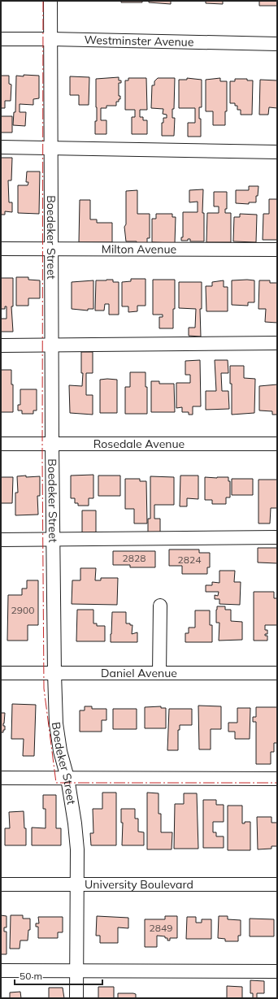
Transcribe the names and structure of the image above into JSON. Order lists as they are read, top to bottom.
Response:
{
  "streets": {
    "street": [
      "Westminster Avenue",
      "Boedeker Street",
      "Milton Avenue",
      "Rosedale Avenue",
      "Daniel Avenue",
      "University Boulevard"
    ]
  },
  "crossings": [
    ["Westminster Avenue", "Boedeker Street"],
    ["Boedeker Street", "Milton Avenue"],
    ["Boedeker Street", "Rosedale Avenue"],
    ["Boedeker Street", "Daniel Avenue"],
    ["Boedeker Street", "University Boulevard"]
  ],
  "house_numbers": [
    "2828",
    "2824",
    "2900",
    "2849"
  ],
  "scale_bar": "50 m"
}
